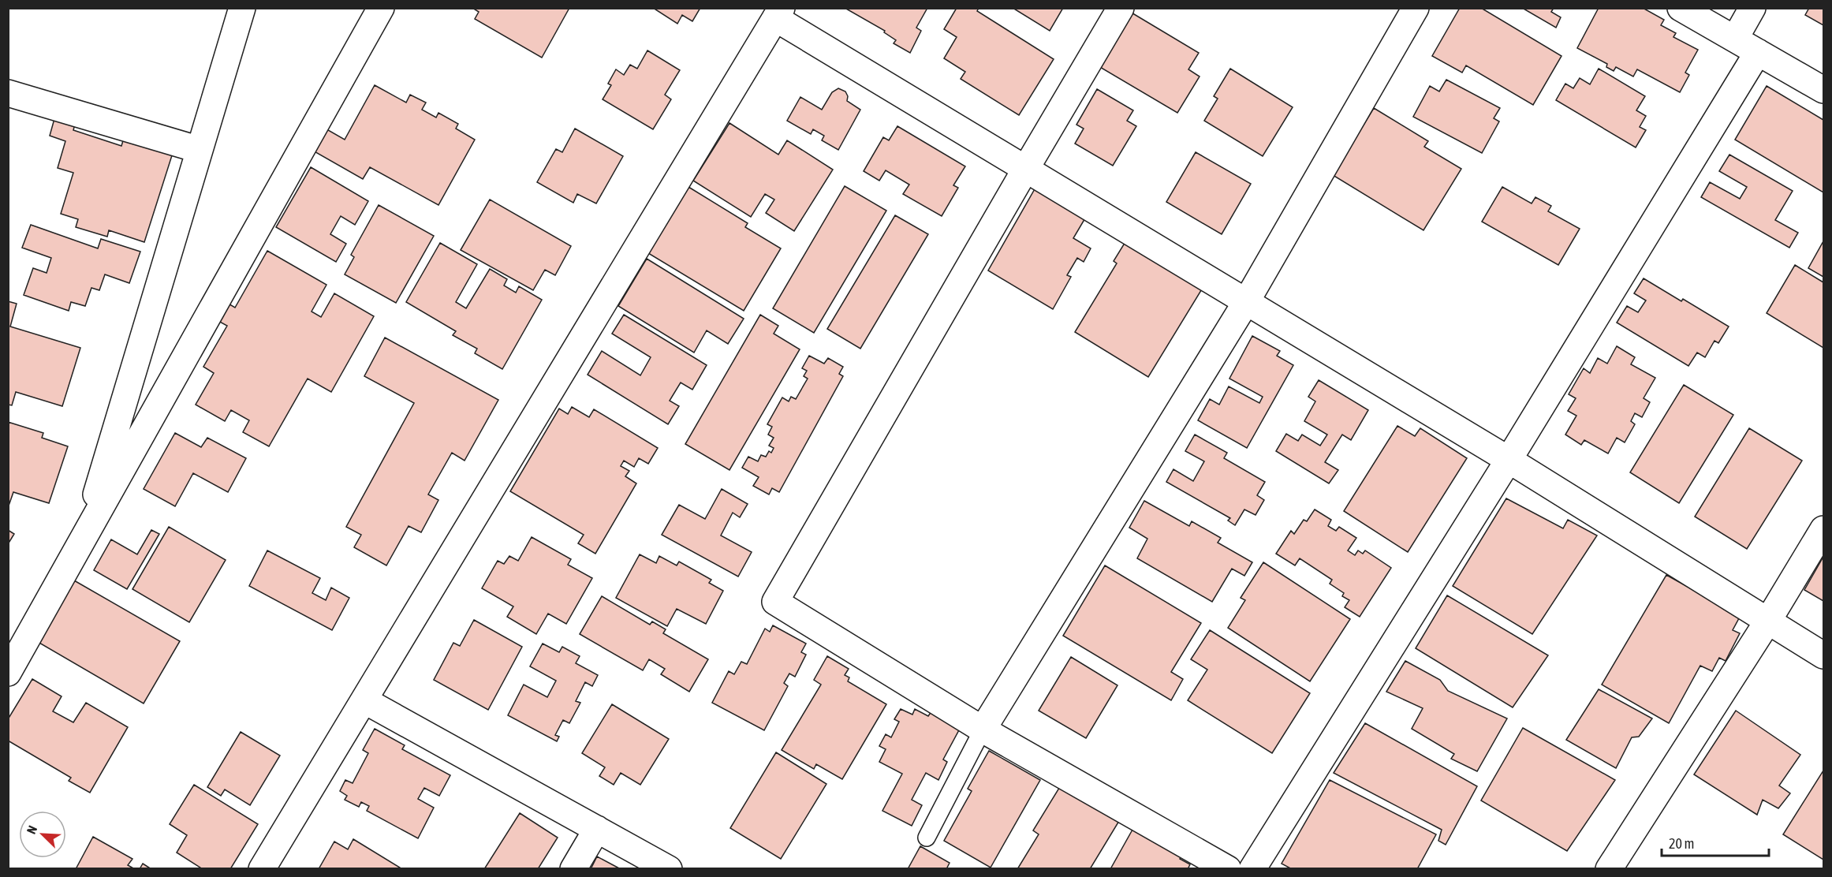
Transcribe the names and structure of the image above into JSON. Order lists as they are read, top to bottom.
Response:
{
  "scale_bar": "20 m",
  "north": "top left"
}
